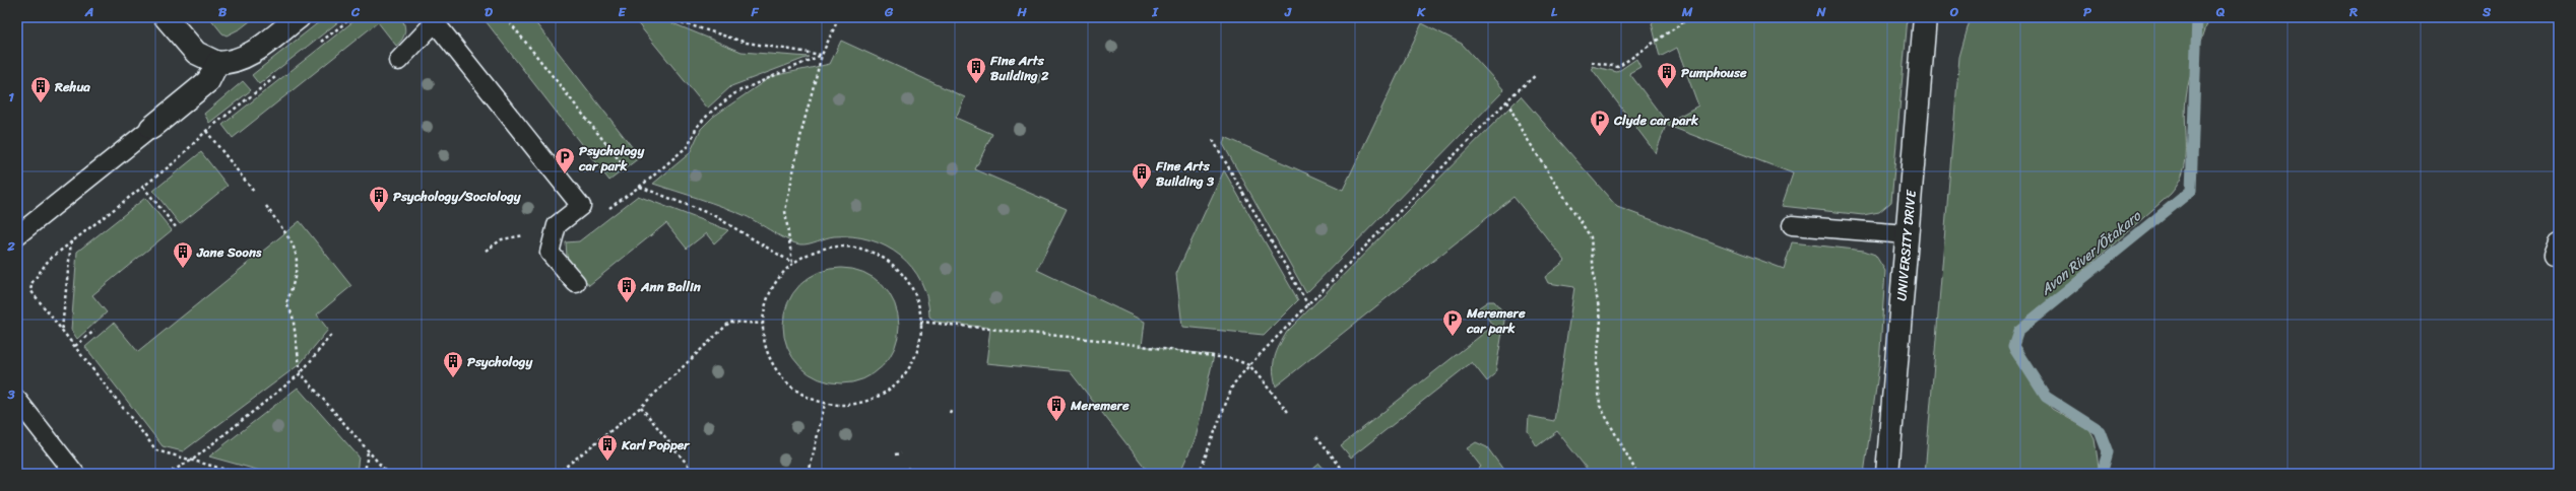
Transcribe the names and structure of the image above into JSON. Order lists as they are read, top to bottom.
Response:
{
  "streets": {
    "street": ["UNIVERSITY DRIVE"]
  },
  "water": ["Avon River/Ōtakaro"],
  "places": {
    "building": [
      "Fine Arts Building 2",
      "Pumphouse",
      "Rehua",
      "Fine Arts Building 3",
      "Psychology/Sociology",
      "Jane Soons",
      "Ann Ballin",
      "Psychology",
      "Meremere",
      "Karl Popper"
    ],
    "parking": ["Clyde car park", "Psychology car park", "Meremere car park"]
  },
  "grid": {
    "columns": [
      "A",
      "B",
      "C",
      "D",
      "E",
      "F",
      "G",
      "H",
      "I",
      "J",
      "K",
      "L",
      "M",
      "N",
      "O",
      "P",
      "Q",
      "R",
      "S"
    ],
    "rows": ["1", "2", "3"]
  }
}
